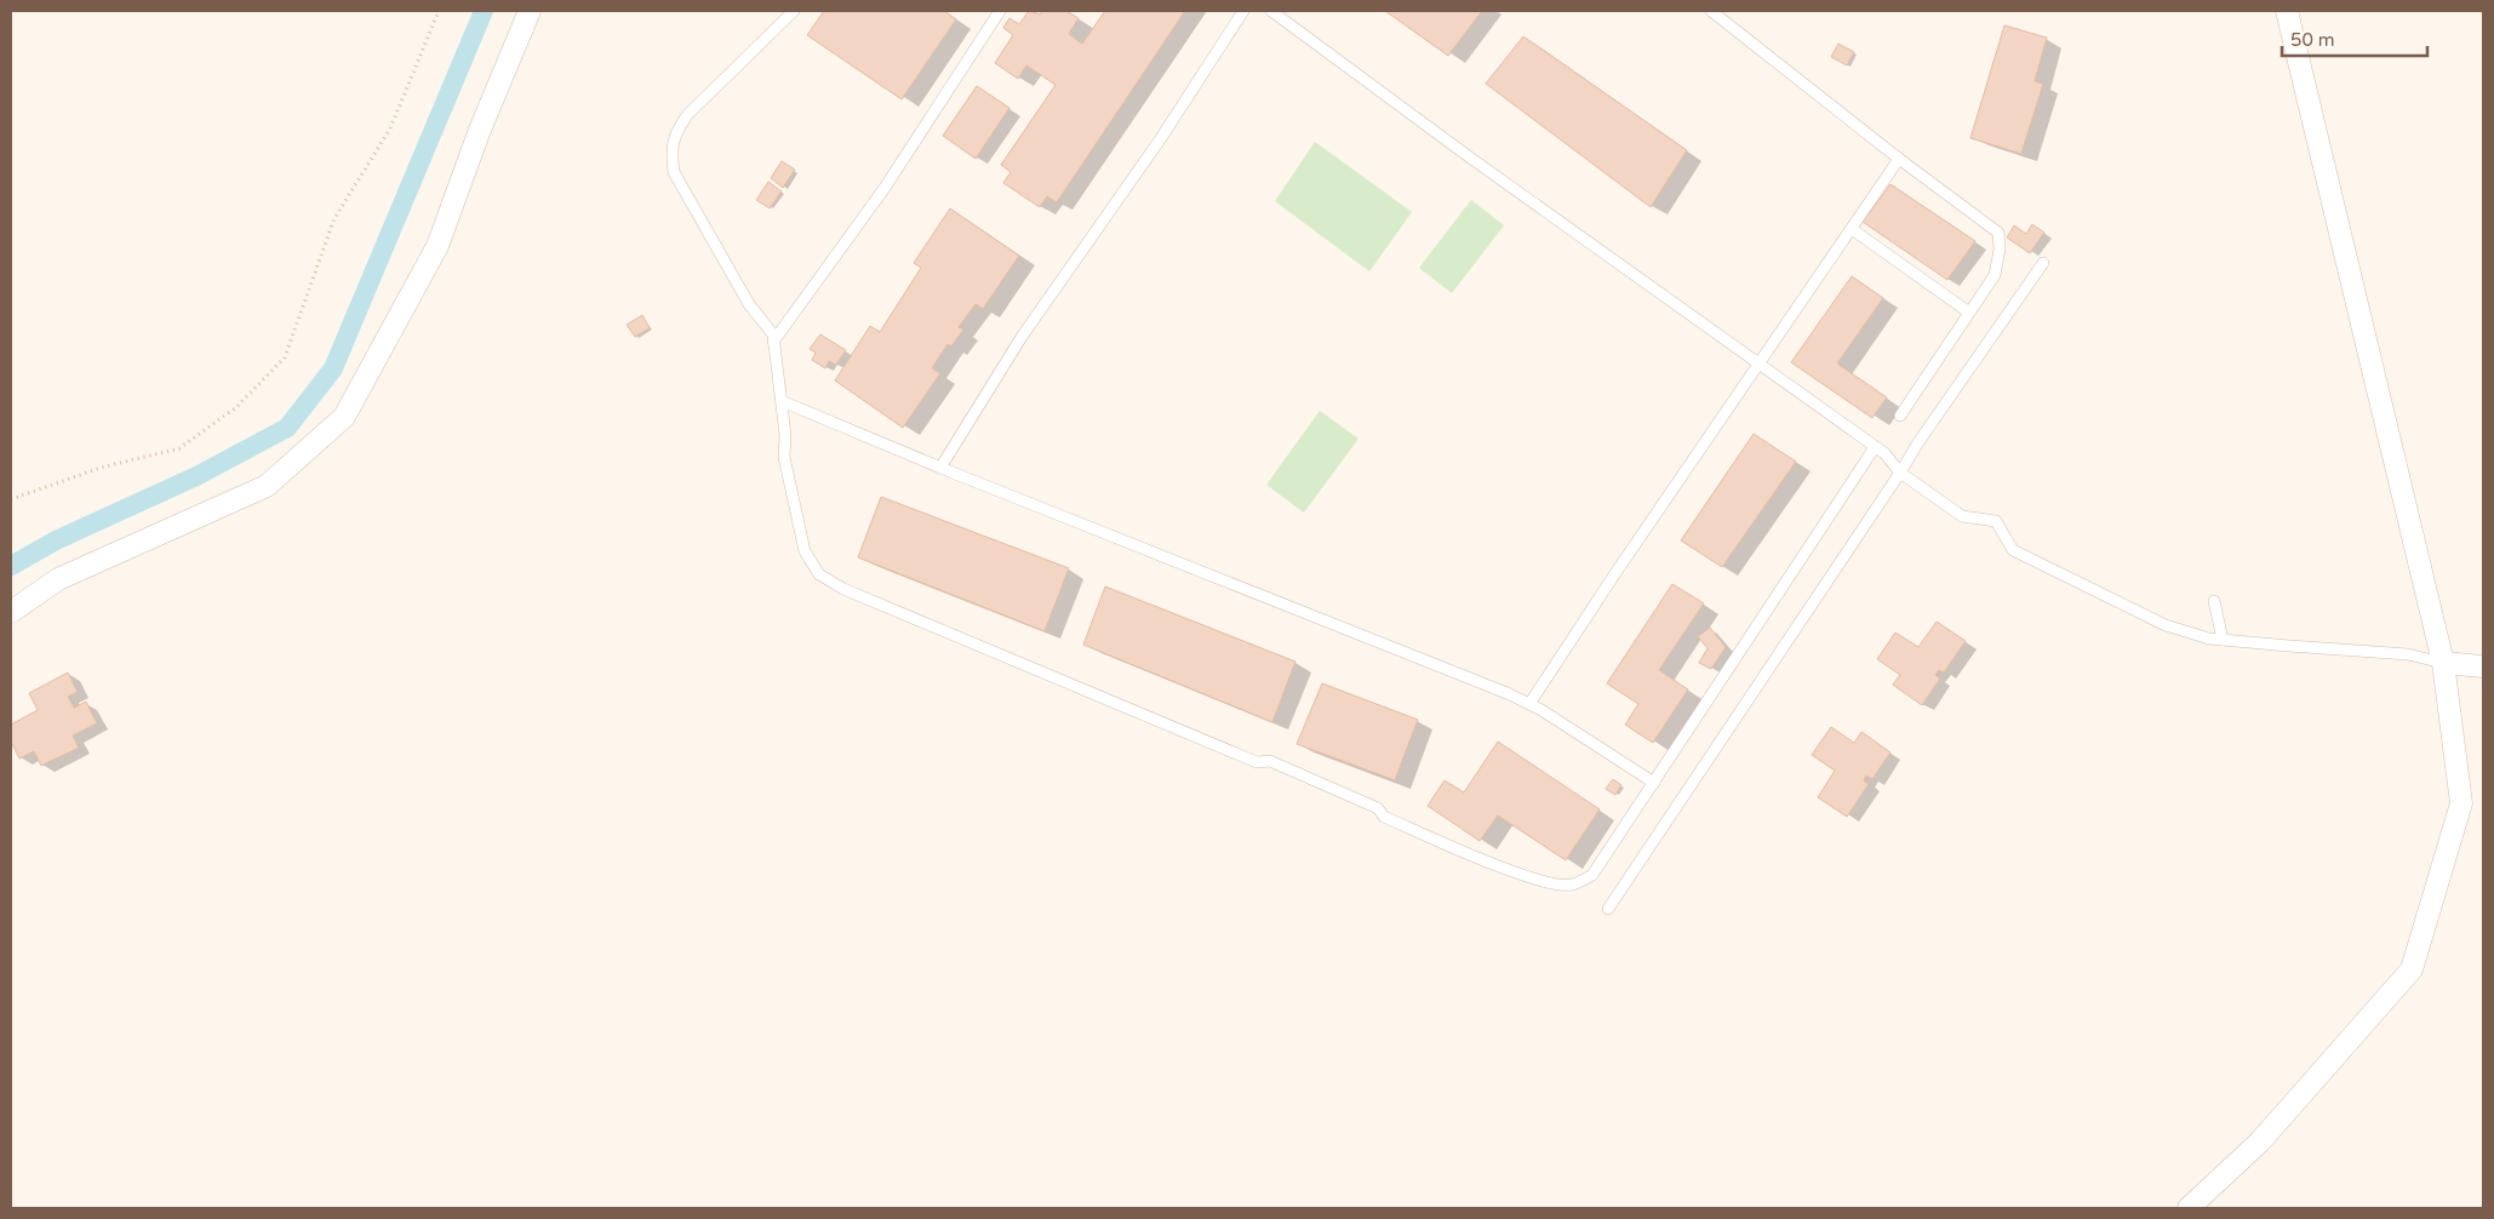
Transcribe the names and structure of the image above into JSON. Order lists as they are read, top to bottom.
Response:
{
  "scale_bar": "50 m"
}
